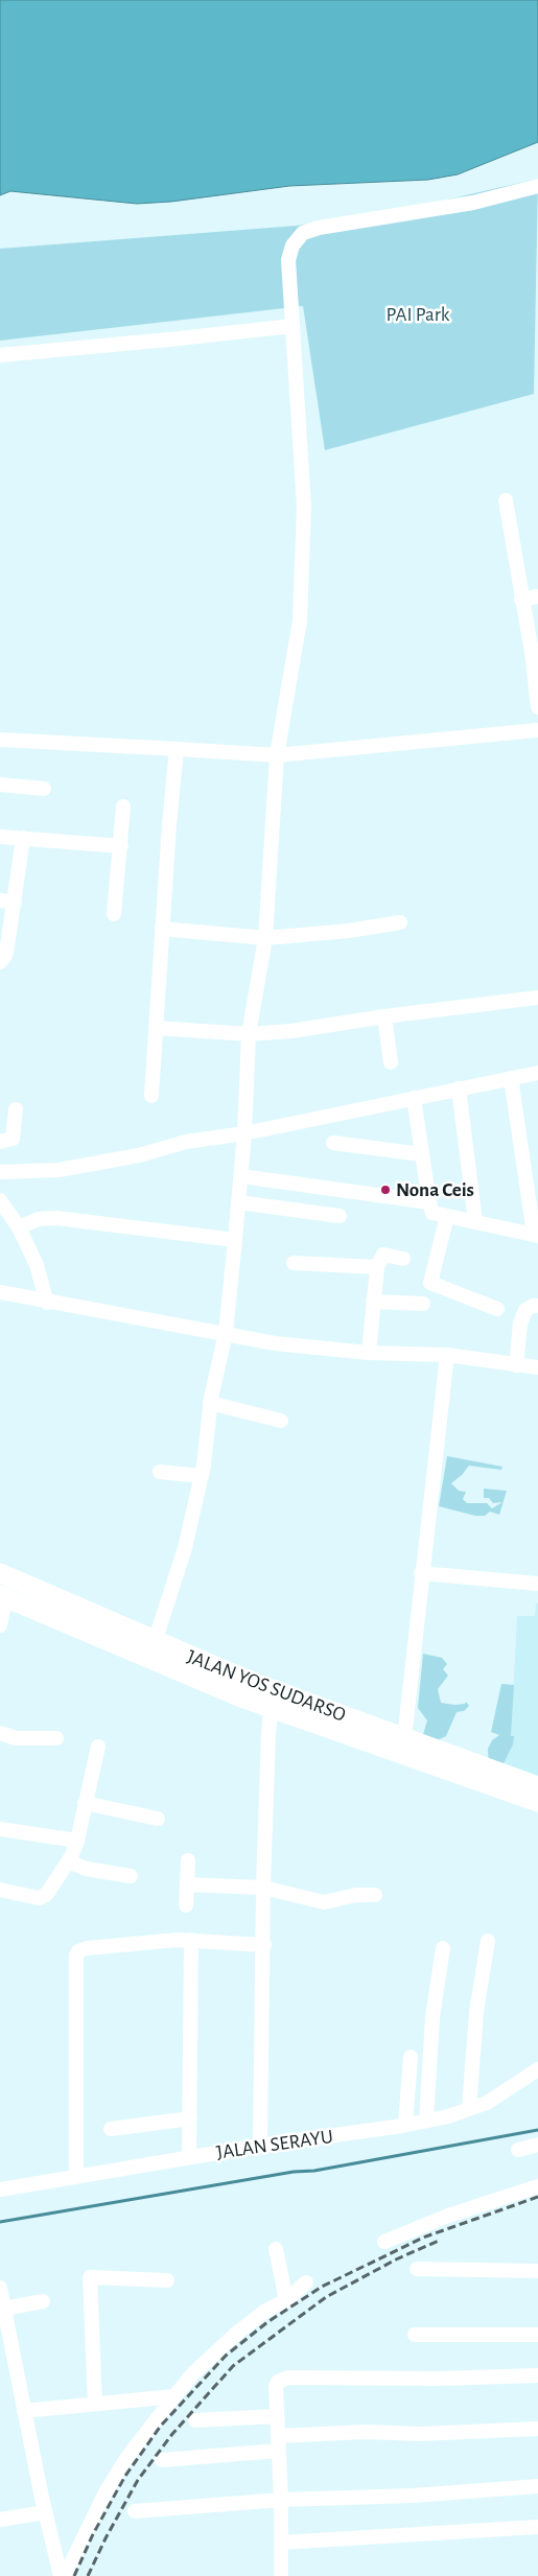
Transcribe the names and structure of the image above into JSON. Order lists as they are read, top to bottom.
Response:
{
  "streets": {
    "highway": ["JALAN YOS SUDARSO"],
    "street": ["JALAN SERAYU"]
  },
  "parks": ["PAI Park"],
  "places": ["Nona Ceis"]
}
